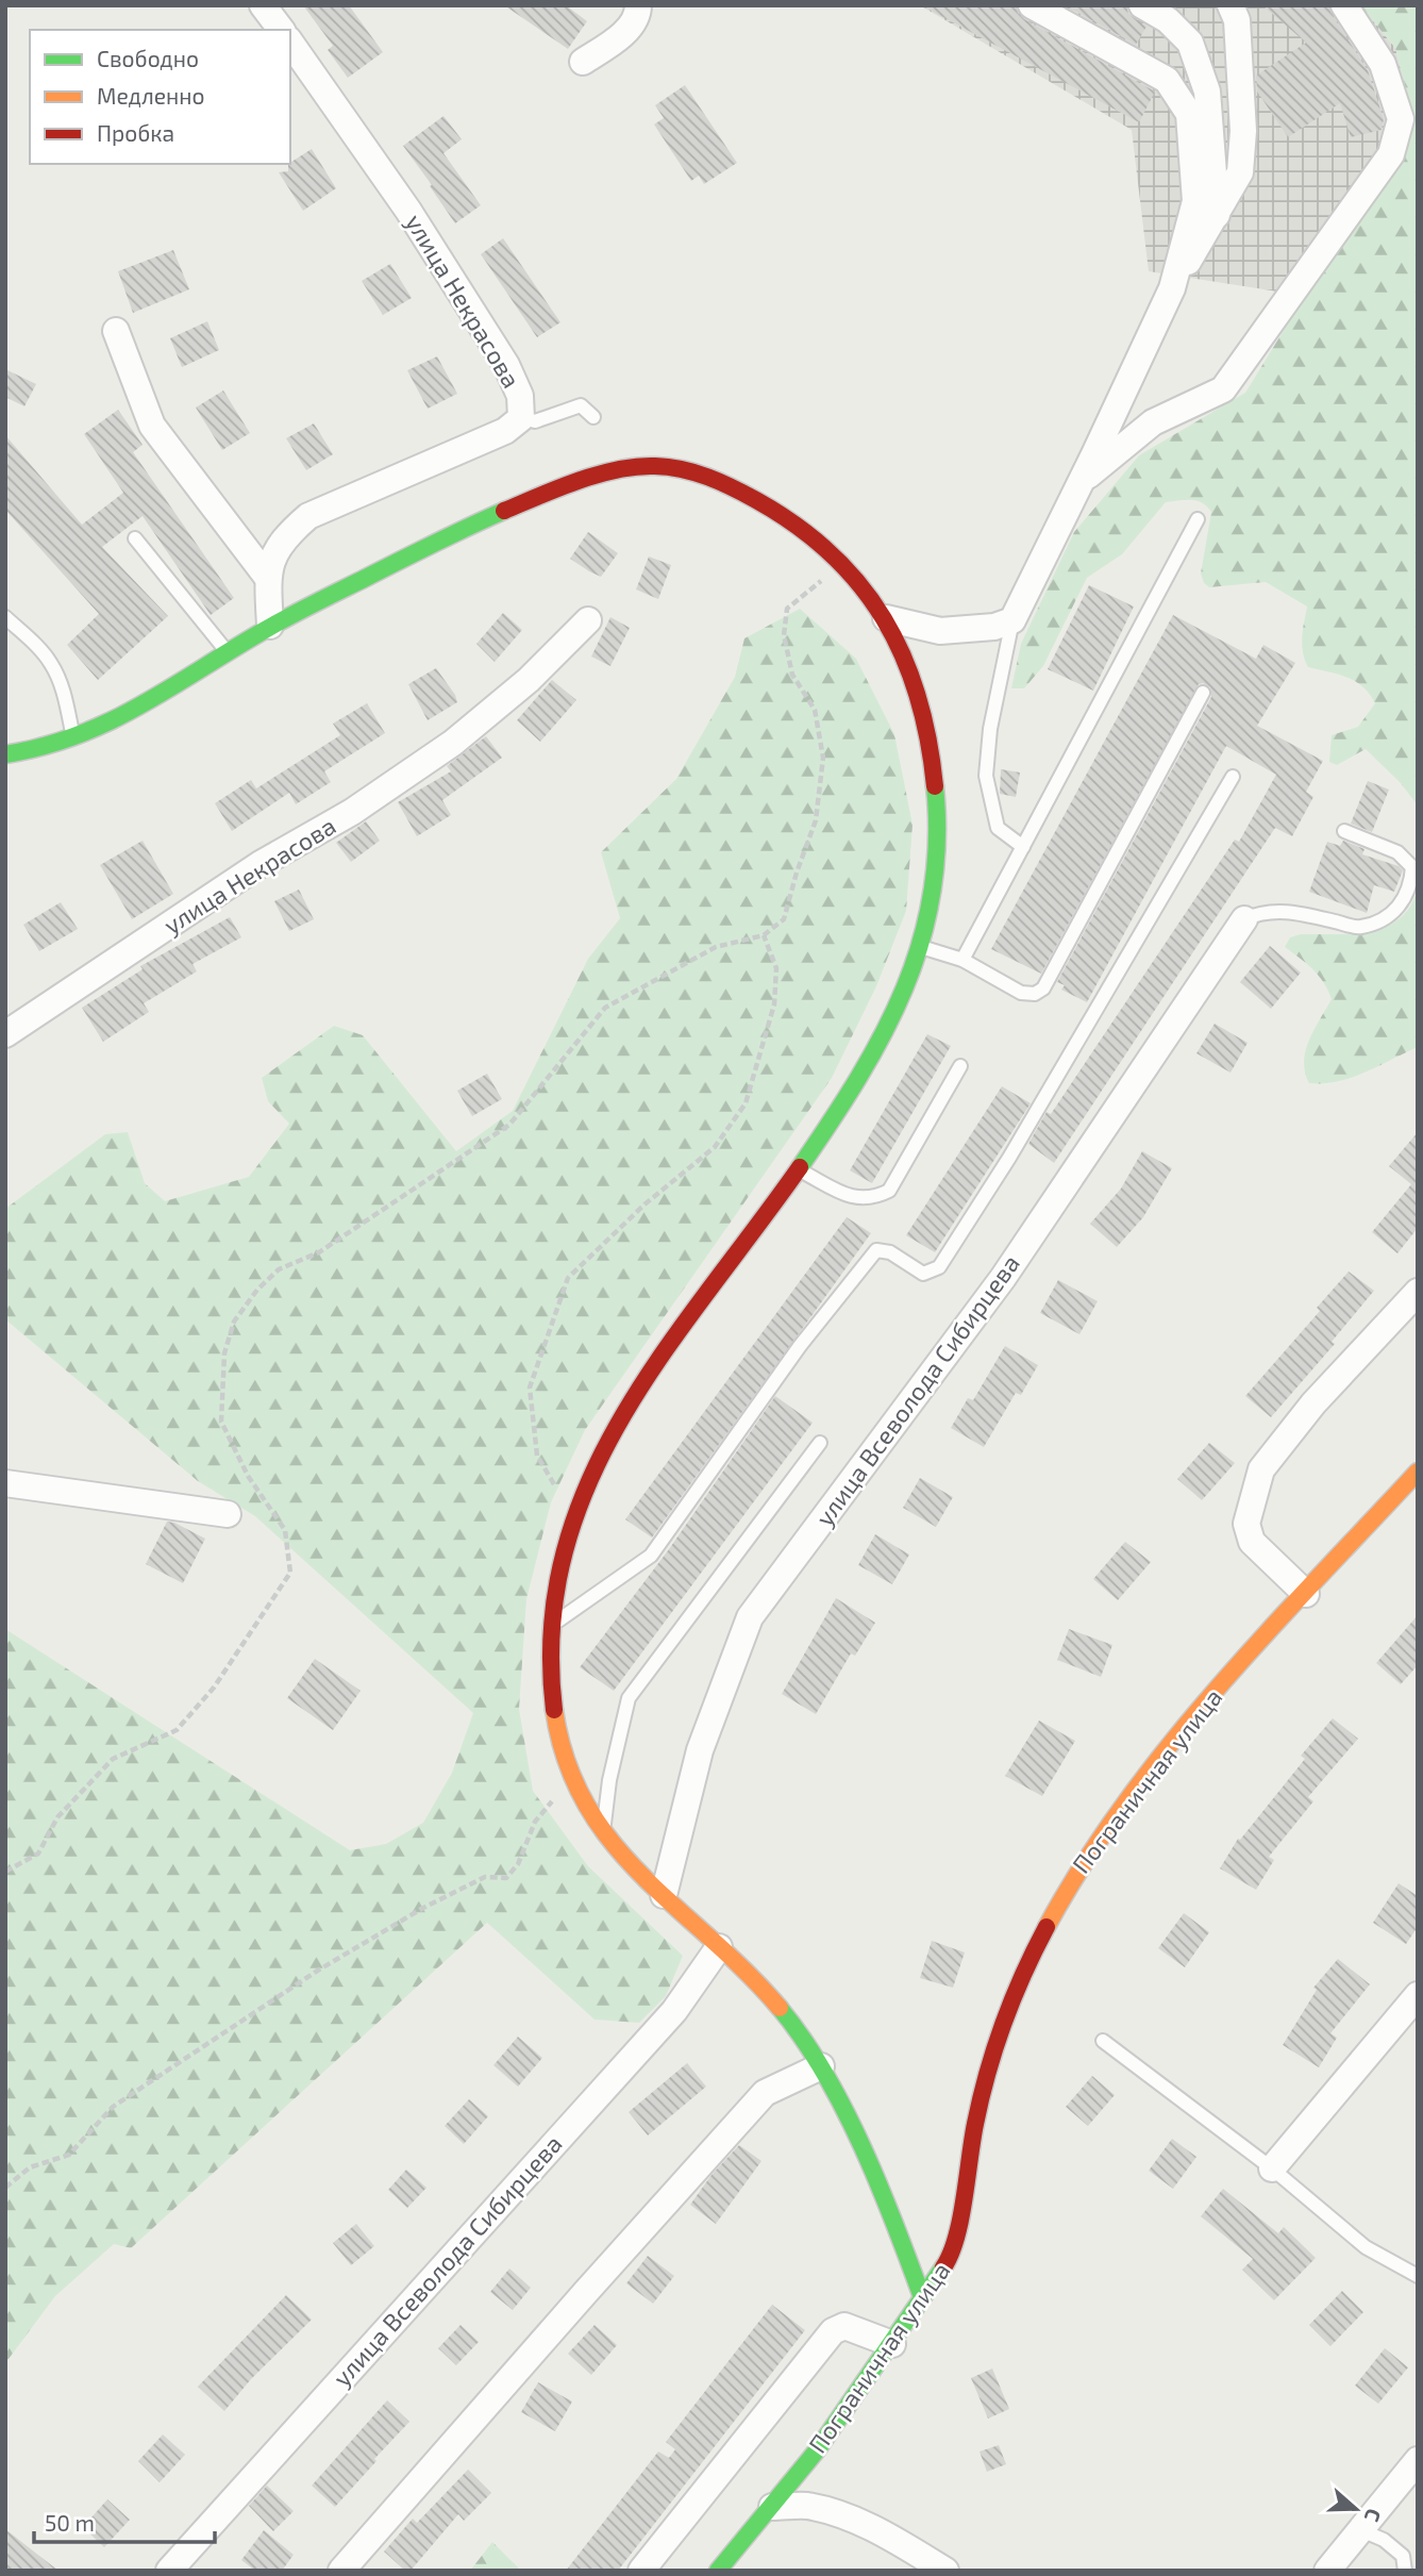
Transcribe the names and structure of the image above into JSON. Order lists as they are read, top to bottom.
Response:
{
  "streets": {
    "main road": ["Пограничная улица"],
    "street": ["улица Некрасова", "улица Всеволода Сибирцева"]
  },
  "legend": ["Свободно", "Медленно", "Пробка"],
  "scale_bar": "50 m",
  "north": "right"
}
